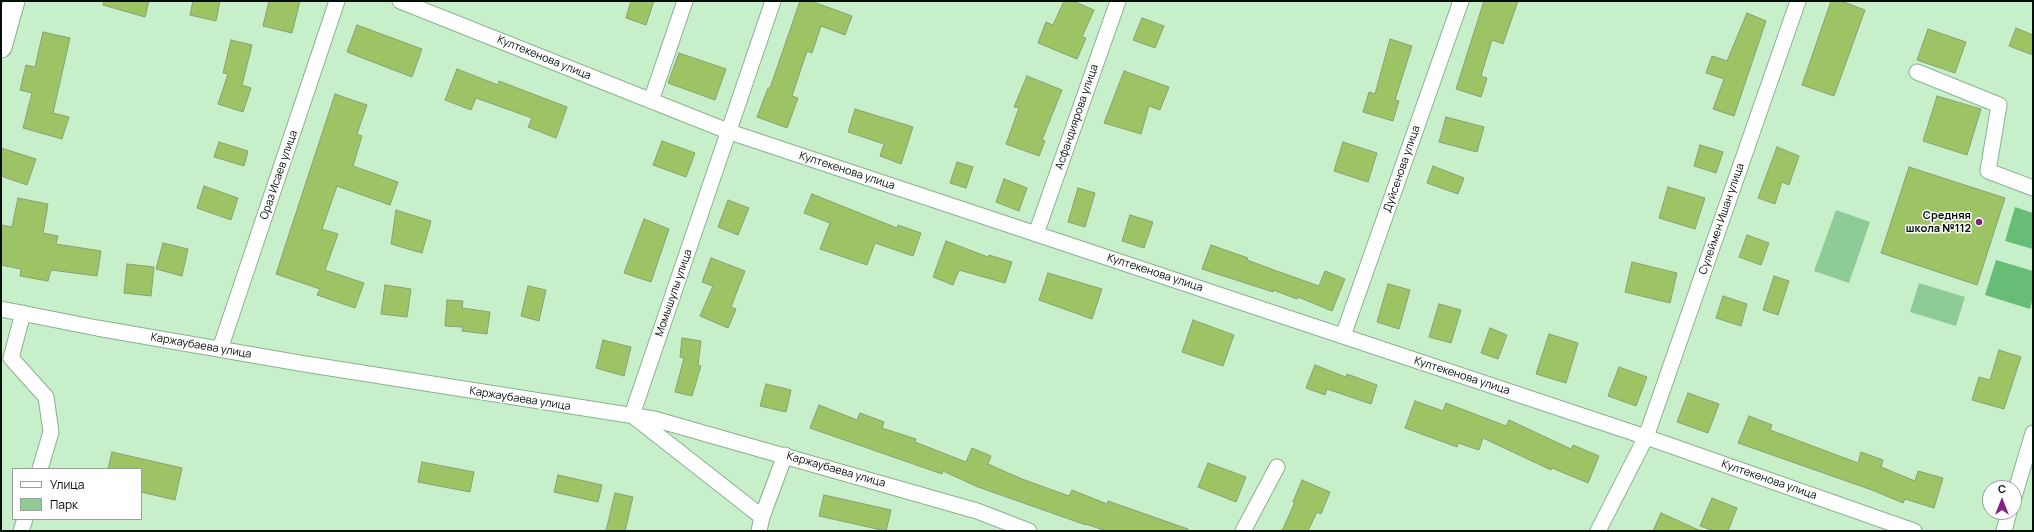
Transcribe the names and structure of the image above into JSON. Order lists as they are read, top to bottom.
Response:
{
  "streets": {
    "street": [
      "Култекенова улица",
      "Асфандиярова улица",
      "Дуйсенова улица",
      "Ораз Исаев улица",
      "Сулеймен Ишан улица",
      "Момышулы улица",
      "Каржаубаева улица"
    ]
  },
  "crossings": [
    ["Култекенова улица", "Асфандиярова улица"],
    ["Култекенова улица", "Дуйсенова улица"],
    ["Култекенова улица", "Сулеймен Ишан улица"],
    ["Култекенова улица", "Момышулы улица"],
    ["Ораз Исаев улица", "Каржаубаева улица"],
    ["Момышулы улица", "Каржаубаева улица"]
  ],
  "places": ["Средняя школа №112"],
  "legend": ["Улица", "Парк"],
  "north": "top"
}
